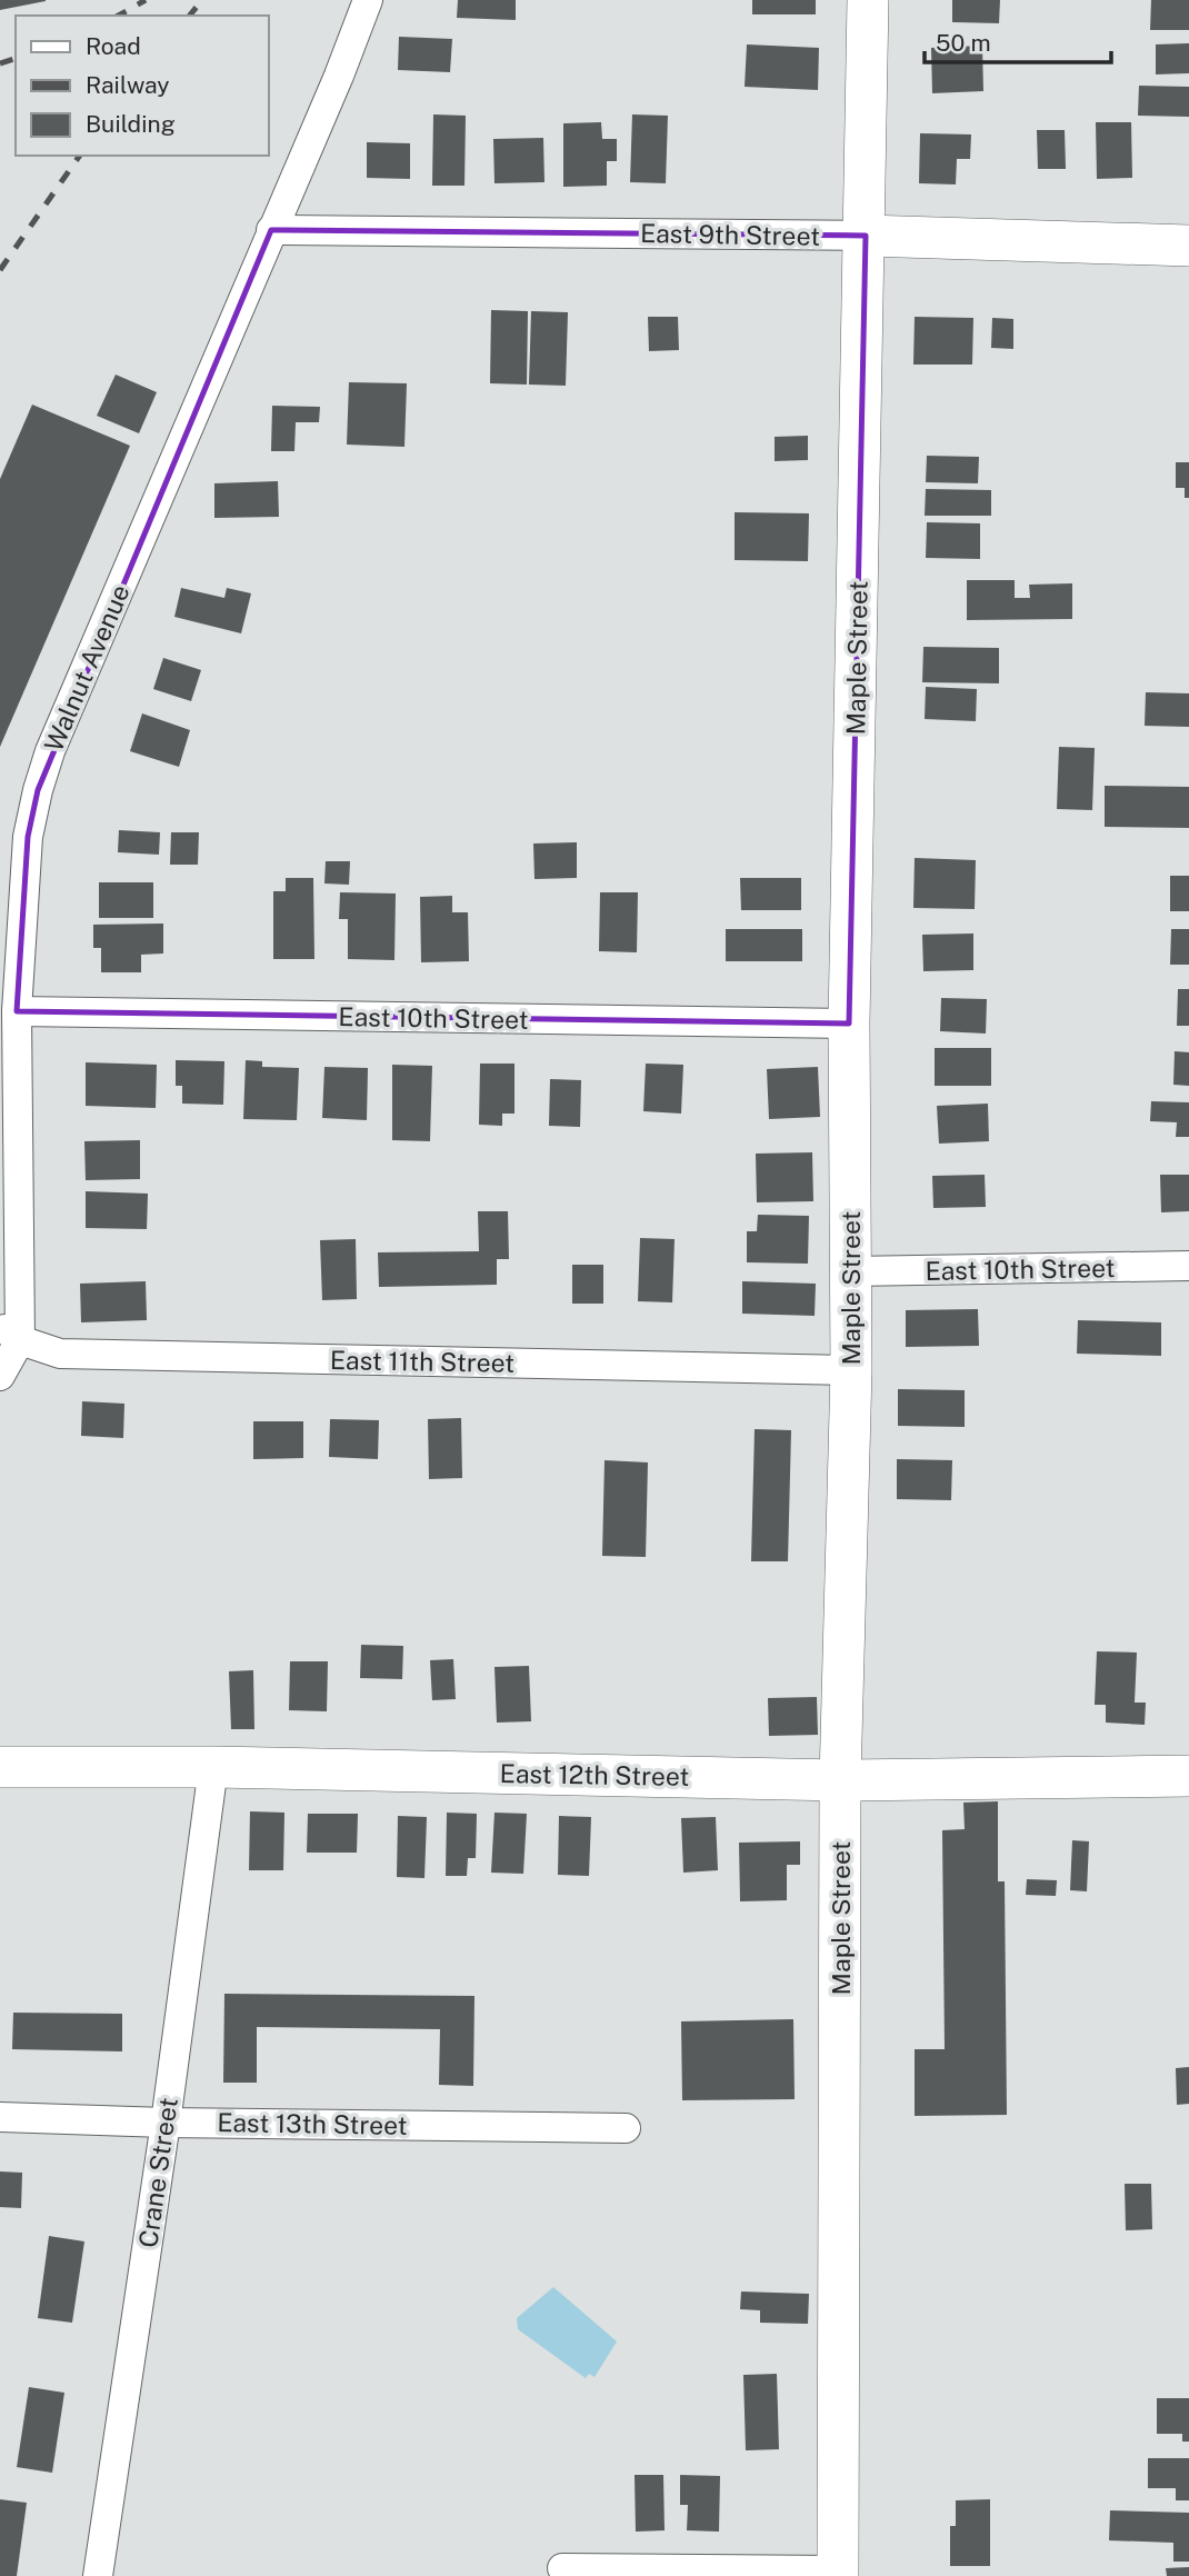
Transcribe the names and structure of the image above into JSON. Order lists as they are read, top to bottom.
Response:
{
  "streets": {
    "main road": ["East 9th Street", "Maple Street", "East 12th Street"],
    "street": [
      "Walnut Avenue",
      "East 10th Street",
      "East 11th Street",
      "East 13th Street",
      "Crane Street"
    ]
  },
  "crossings": [
    ["East 9th Street", "Maple Street"],
    ["East 9th Street", "Walnut Avenue"],
    ["Maple Street", "East 10th Street"],
    ["Maple Street", "East 11th Street"],
    ["Maple Street", "East 12th Street"],
    ["Walnut Avenue", "East 10th Street"],
    ["Walnut Avenue", "East 11th Street"],
    ["East 12th Street", "Crane Street"],
    ["East 13th Street", "Crane Street"]
  ],
  "legend": ["Road", "Railway", "Building"],
  "scale_bar": "50 m"
}
